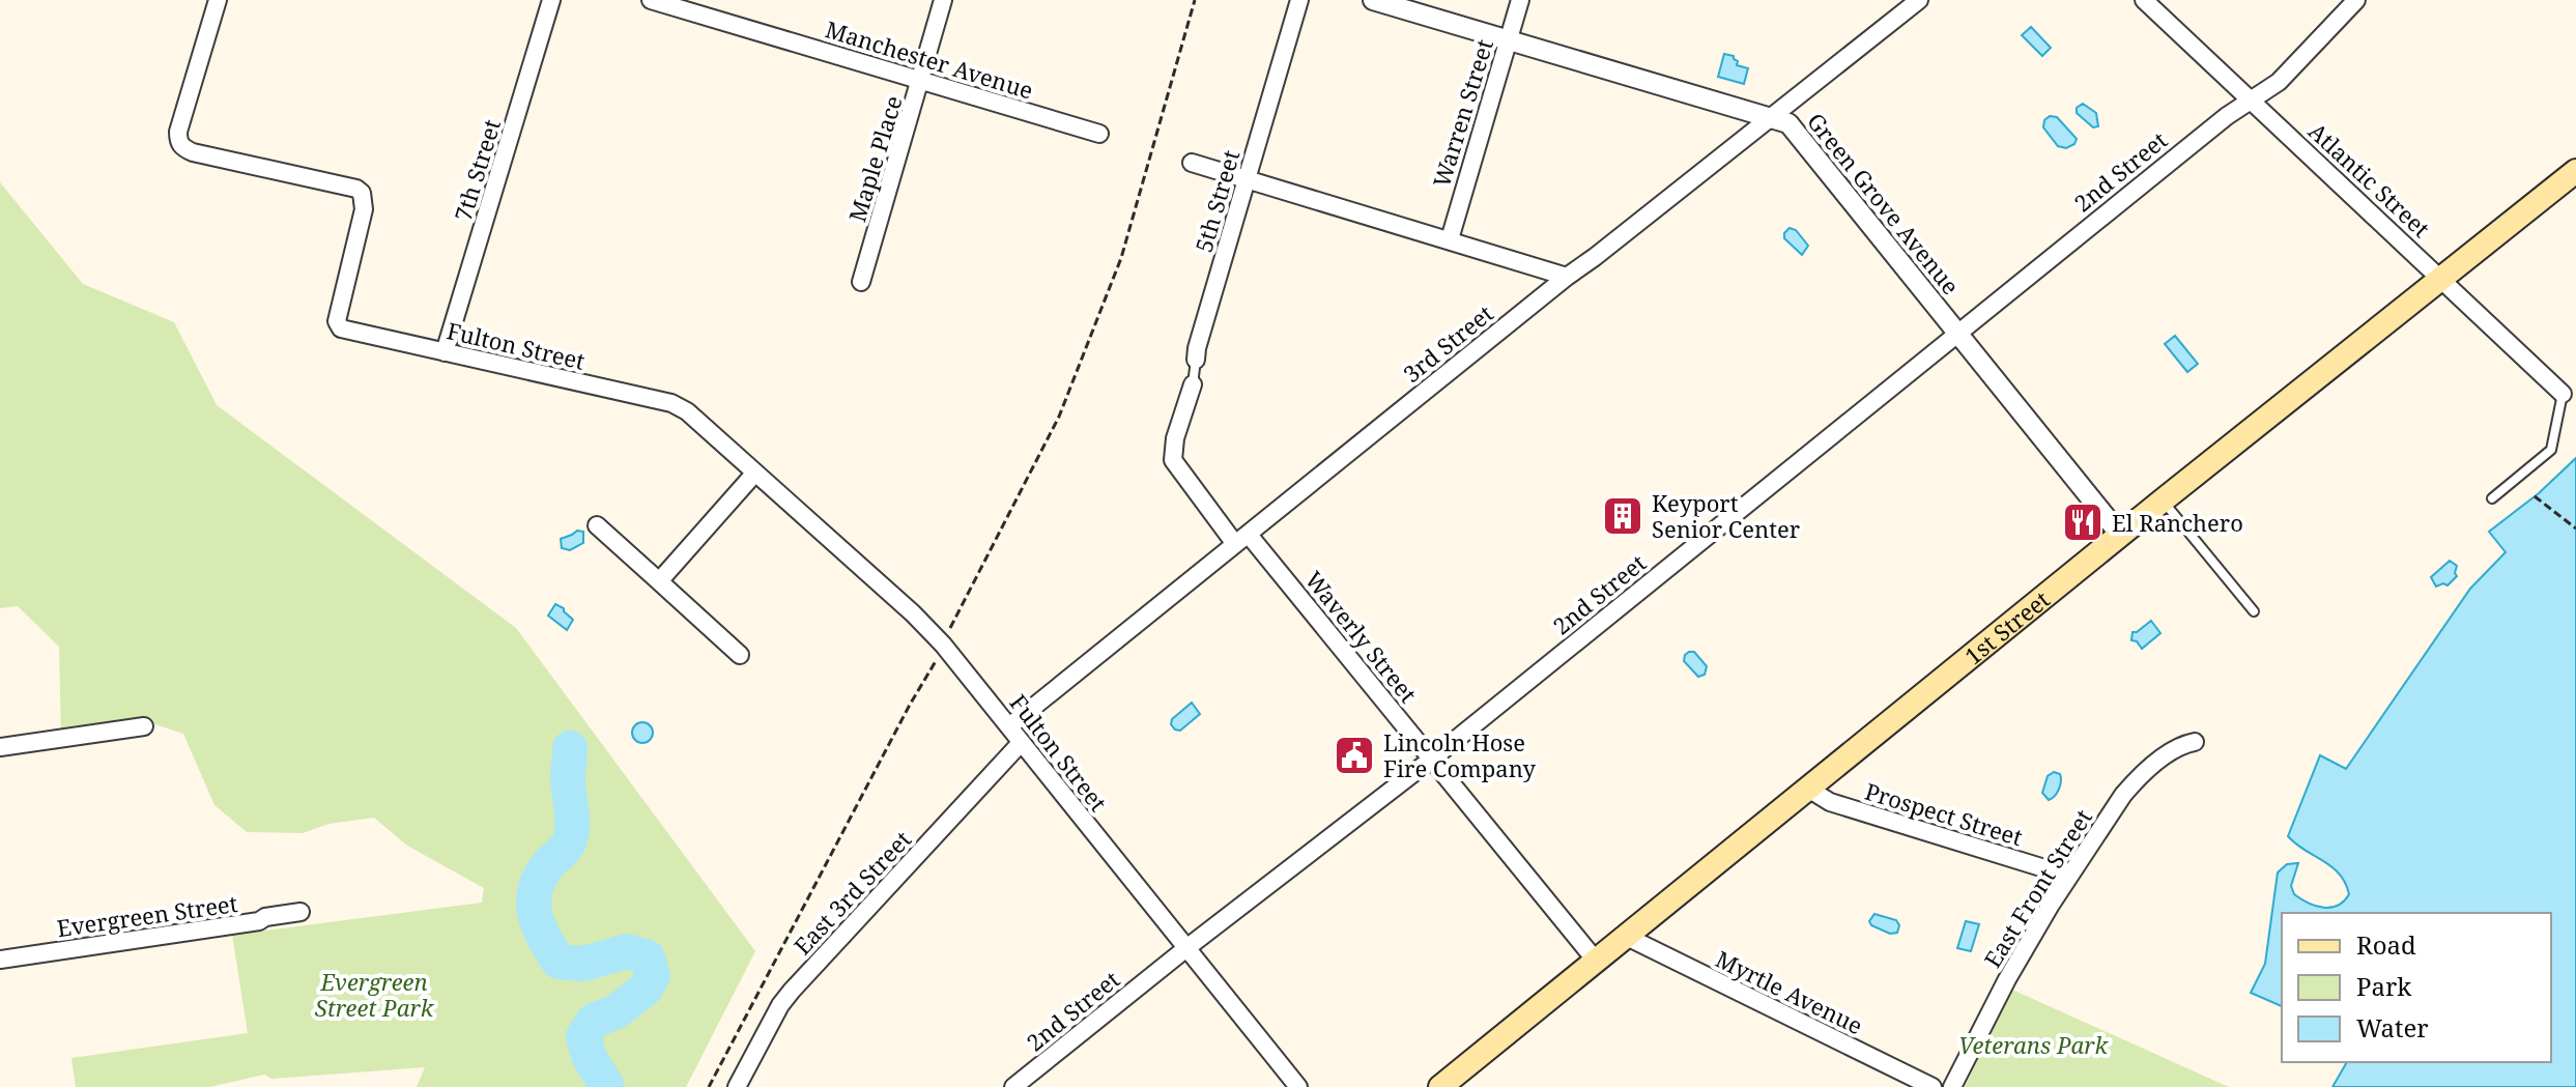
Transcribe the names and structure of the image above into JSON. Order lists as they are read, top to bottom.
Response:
{
  "streets": {
    "main road": ["1st Street"],
    "street": [
      "Manchester Avenue",
      "Warren Street",
      "Maple Place",
      "7th Street",
      "2nd Street",
      "Atlantic Street",
      "5th Street",
      "Green Grove Avenue",
      "3rd Street",
      "Fulton Street",
      "Waverly Street",
      "Prospect Street",
      "East Front Street",
      "East 3rd Street",
      "Evergreen Street",
      "Myrtle Avenue"
    ]
  },
  "crossings": [
    ["Manchester Avenue", "Maple Place"],
    ["Warren Street", "Green Grove Avenue"],
    ["7th Street", "Fulton Street"],
    ["2nd Street", "Atlantic Street"],
    ["2nd Street", "Green Grove Avenue"],
    ["2nd Street", "Fulton Street"],
    ["2nd Street", "Waverly Street"],
    ["Atlantic Street", "1st Street"],
    ["5th Street", "Waverly Street"],
    ["Green Grove Avenue", "3rd Street"],
    ["Green Grove Avenue", "1st Street"],
    ["3rd Street", "Fulton Street"],
    ["3rd Street", "Waverly Street"],
    ["Fulton Street", "East 3rd Street"],
    ["1st Street", "Waverly Street"],
    ["1st Street", "Prospect Street"],
    ["1st Street", "Myrtle Avenue"],
    ["Prospect Street", "East Front Street"]
  ],
  "parks": ["Evergreen Street Park", "Veterans Park"],
  "places": {
    "building": ["Keyport Senior Center"],
    "restaurant": ["El Ranchero"],
    "public building": ["Lincoln Hose Fire Company"]
  },
  "legend": ["Road", "Park", "Water"]
}
